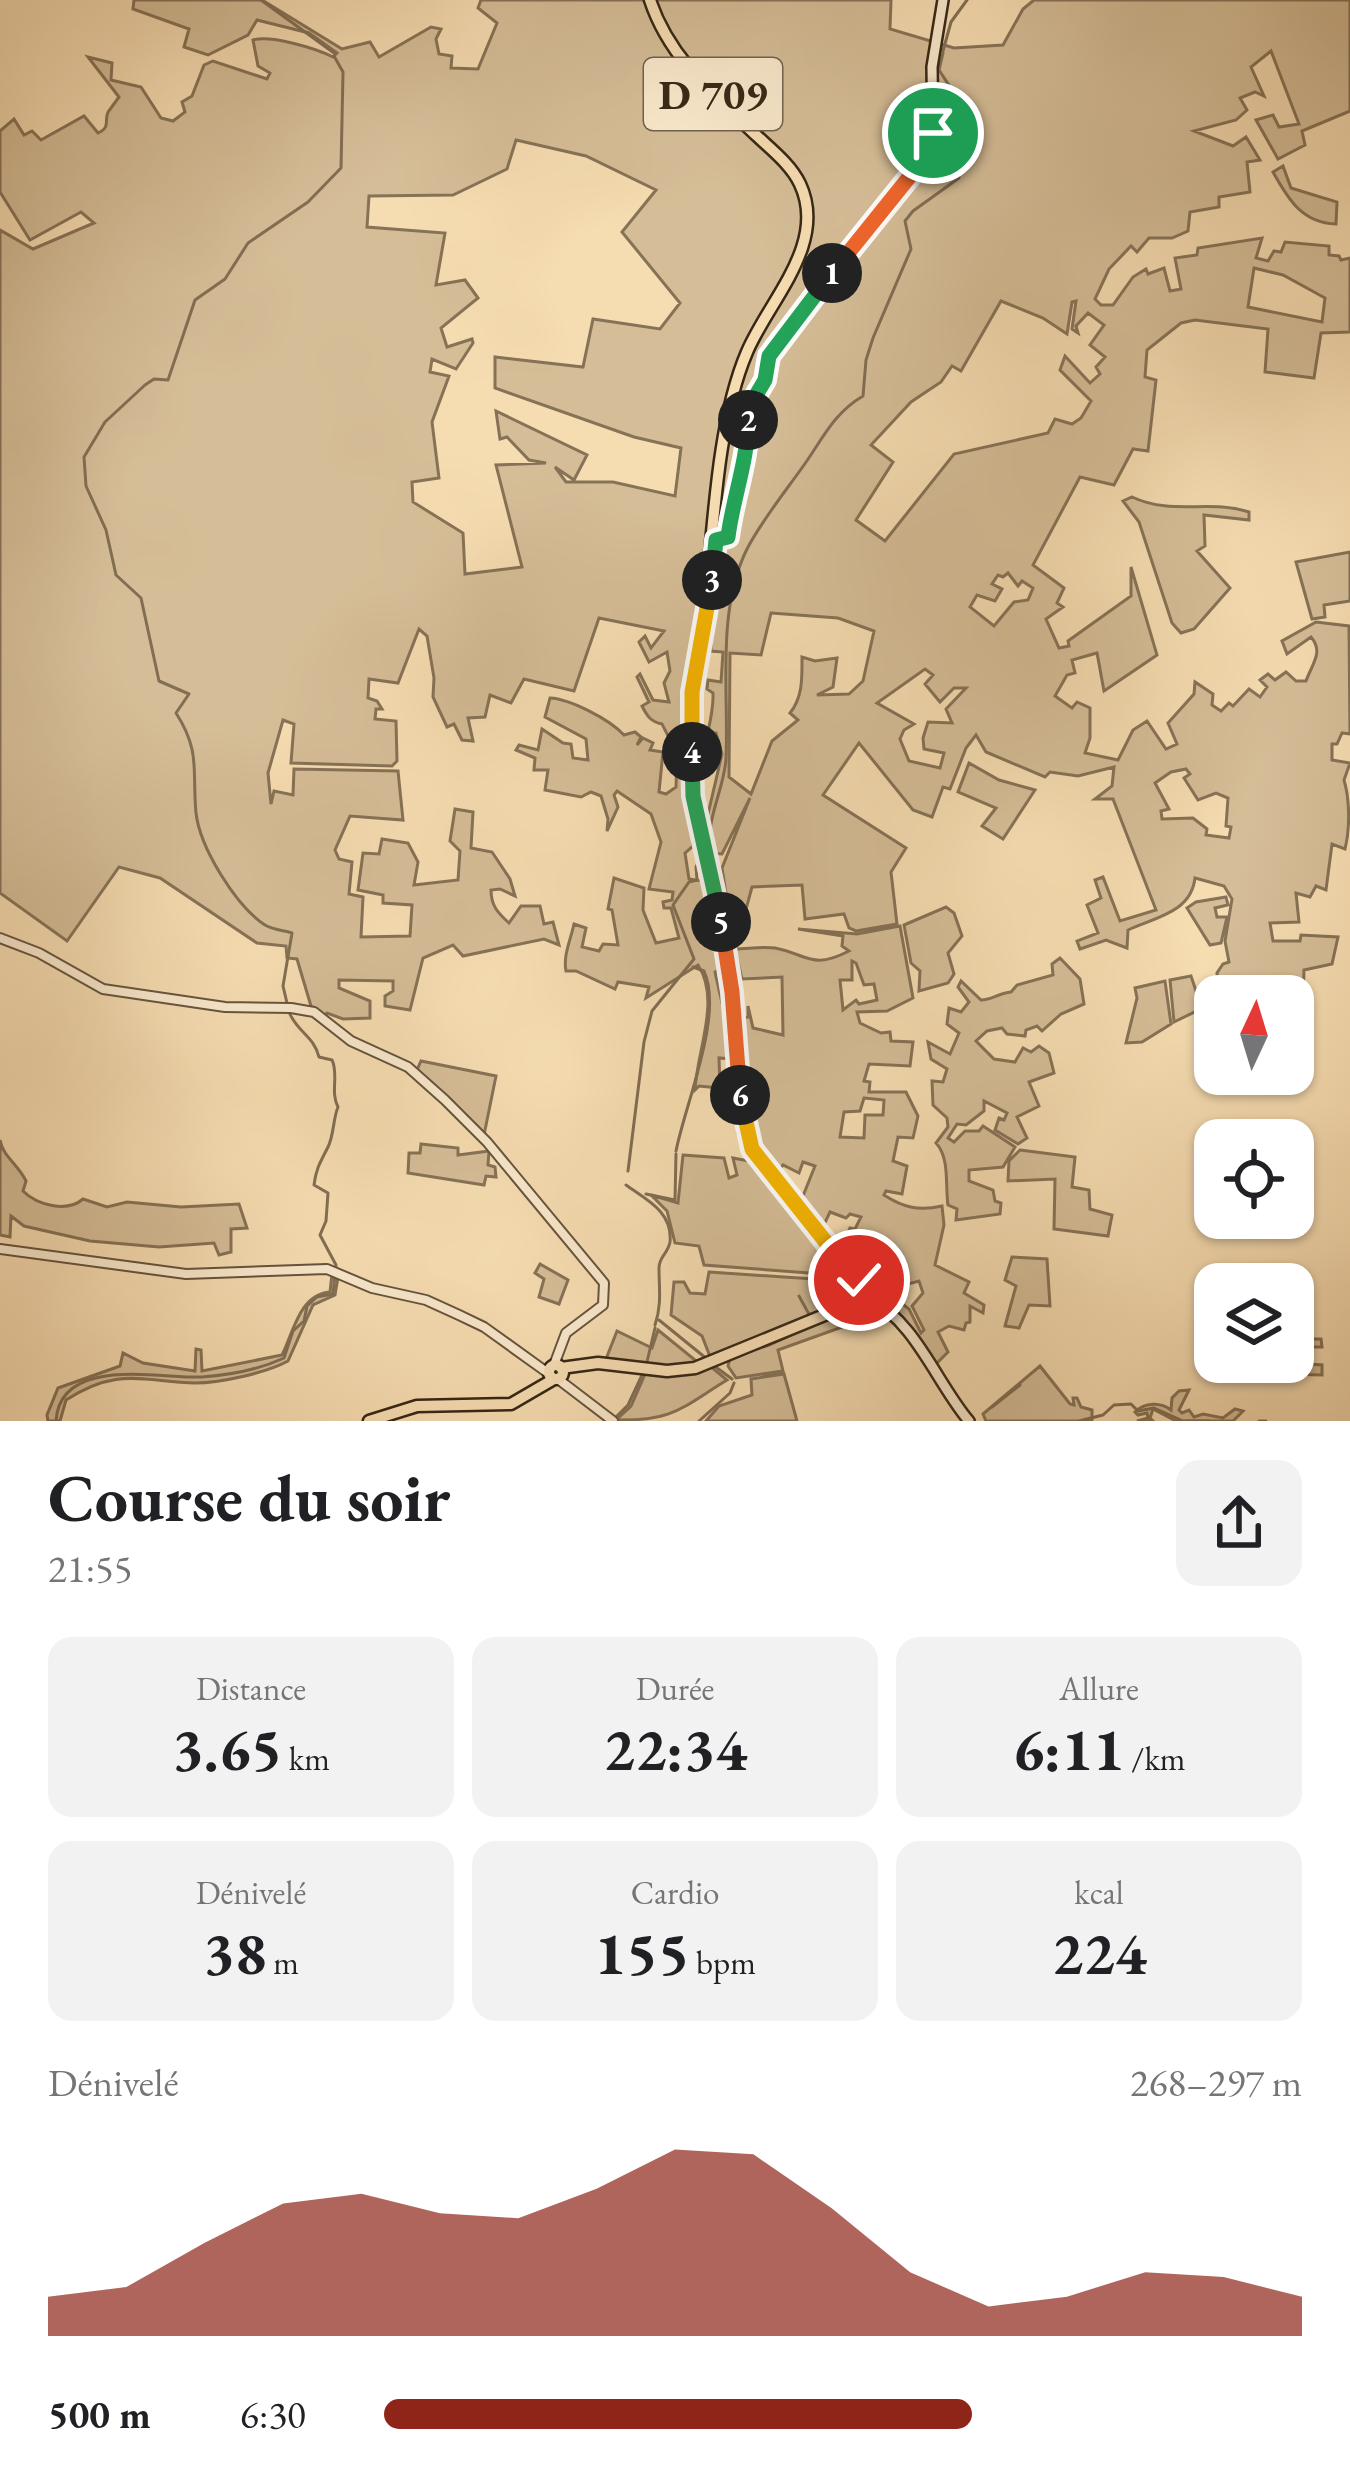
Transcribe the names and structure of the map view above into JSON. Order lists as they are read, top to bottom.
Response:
{
  "streets": {
    "main road": ["D 709"]
  },
  "north": "top",
  "page": {
    "pins": [
      "1",
      "2",
      "3",
      "4",
      "5",
      "6"
    ],
    "heading": ["Course du soir", "21:55"],
    "stats": [
      ["Distance", "3.65 km"],
      ["Durée", "22:34"],
      ["Allure", "6:11 /km"],
      ["Dénivelé", "38 m"],
      ["Cardio", "155 bpm"],
      ["kcal", "224"]
    ],
    "chart": ["Dénivelé", "268–297 m"],
    "list": [
      {
        "name": "500 m",
        "note": "6:30"
      }
    ]
  }
}
